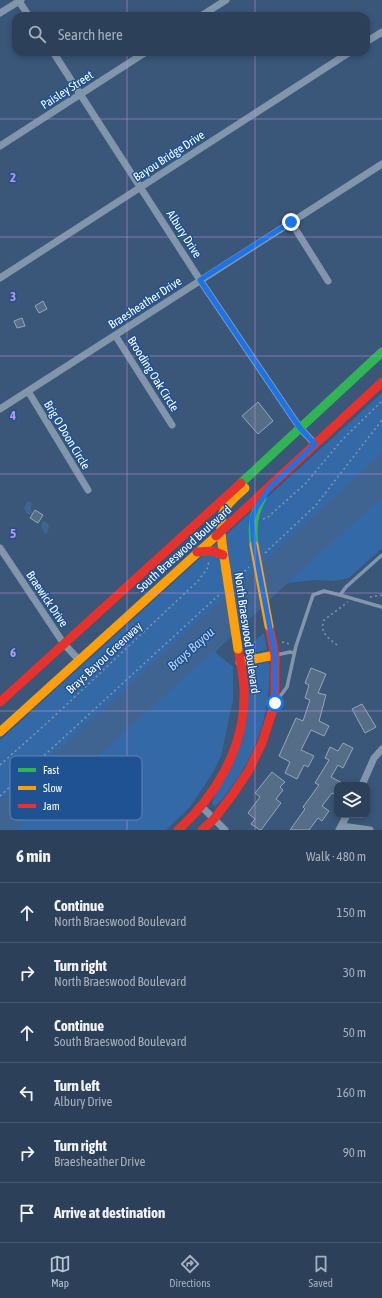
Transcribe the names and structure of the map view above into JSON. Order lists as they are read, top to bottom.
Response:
{
  "streets": {
    "main road": ["South Braeswood Boulevard", "North Braeswood Boulevard"],
    "street": [
      "Paisley Street",
      "Bayou Bridge Drive",
      "Albury Drive",
      "Braesheather Drive",
      "Brooding Oak Circle",
      "Brig O Doon Circle",
      "Braewick Drive"
    ],
    "path": ["Brays Bayou Greenway"]
  },
  "crossings": [
    ["Paisley Street", "Albury Drive"],
    ["Bayou Bridge Drive", "Albury Drive"],
    ["Albury Drive", "Braesheather Drive"],
    ["Albury Drive", "South Braeswood Boulevard"],
    ["Braesheather Drive", "Brooding Oak Circle"],
    ["Braesheather Drive", "Brig O Doon Circle"],
    ["South Braeswood Boulevard", "Braewick Drive"],
    ["South Braeswood Boulevard", "North Braeswood Boulevard"]
  ],
  "water": ["Brays Bayou"],
  "legend": ["Fast", "Slow", "Jam"],
  "page": {
    "search": "Search here",
    "heading": ["6 min", "Walk · 480 m"],
    "list": [
      ["Continue", "North Braeswood Boulevard", "150 m"],
      ["Turn right", "North Braeswood Boulevard", "30 m"],
      ["Continue", "South Braeswood Boulevard", "50 m"],
      ["Turn left", "Albury Drive", "160 m"],
      ["Turn right", "Braesheather Drive", "90 m"],
      "Arrive at destination"
    ],
    "nav": ["Map", "Directions", "Saved"]
  },
  "grid": {
    "rows": [
      "2",
      "3",
      "4",
      "5",
      "6"
    ]
  }
}
